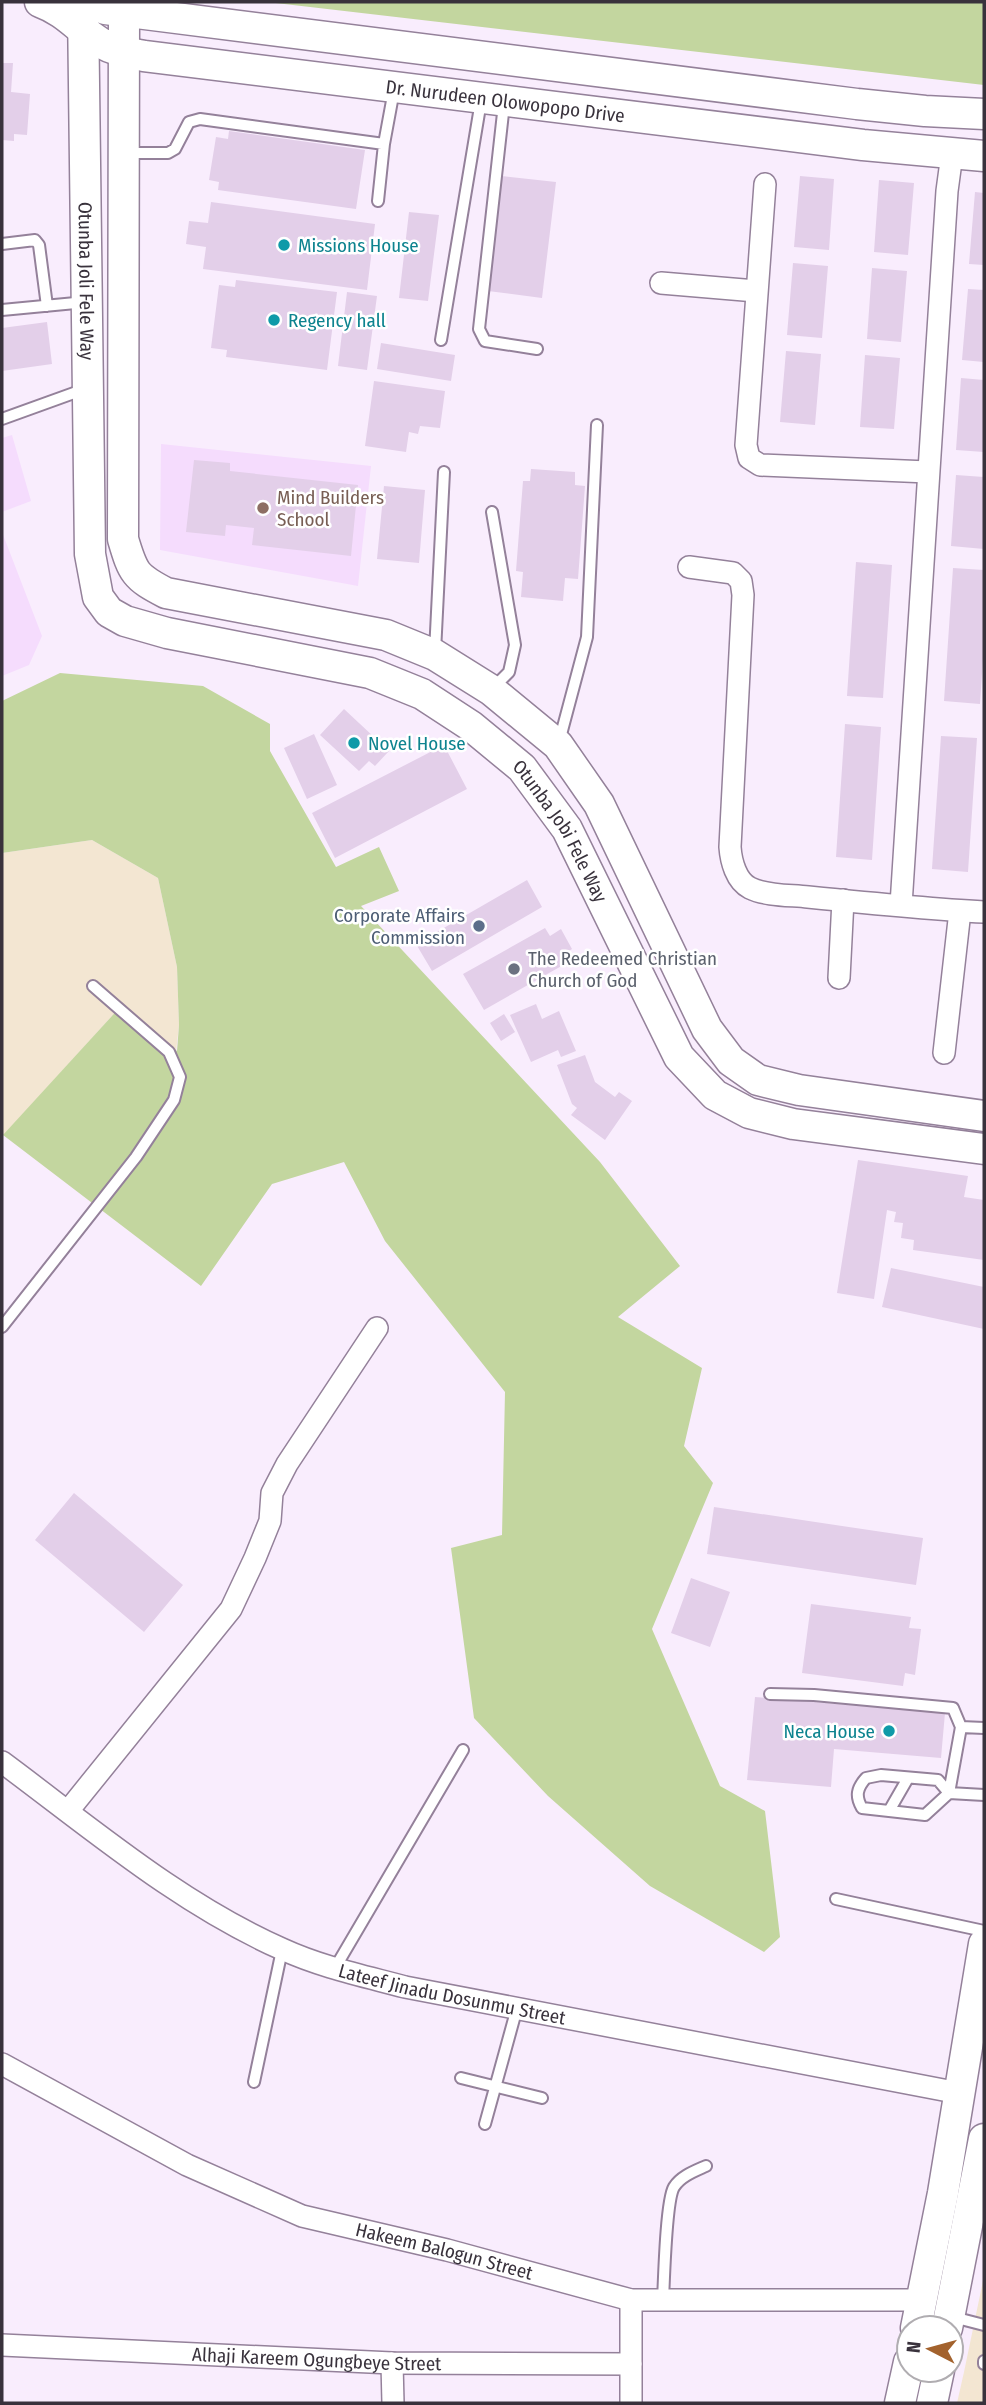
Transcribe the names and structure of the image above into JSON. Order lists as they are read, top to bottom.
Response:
{
  "streets": {
    "street": [
      "Dr. Nurudeen Olowopopo Drive",
      "Otunba Joli Fele Way",
      "Otunba Jobi Fele Way",
      "Lateef Jinadu Dosunmu Street",
      "Hakeem Balogun Street",
      "Alhaji Kareem Ogungbeye Street"
    ]
  },
  "crossings": [
    ["Dr. Nurudeen Olowopopo Drive", "Otunba Joli Fele Way"],
    ["Otunba Joli Fele Way", "Otunba Jobi Fele Way"],
    ["Lateef Jinadu Dosunmu Street", "Hakeem Balogun Street"]
  ],
  "places": [
    "Missions House",
    "Regency hall",
    "Mind Builders School",
    "Novel House",
    "Corporate Affairs Commission",
    "The Redeemed Christian Church of God",
    "Neca House"
  ],
  "north": "left"
}
